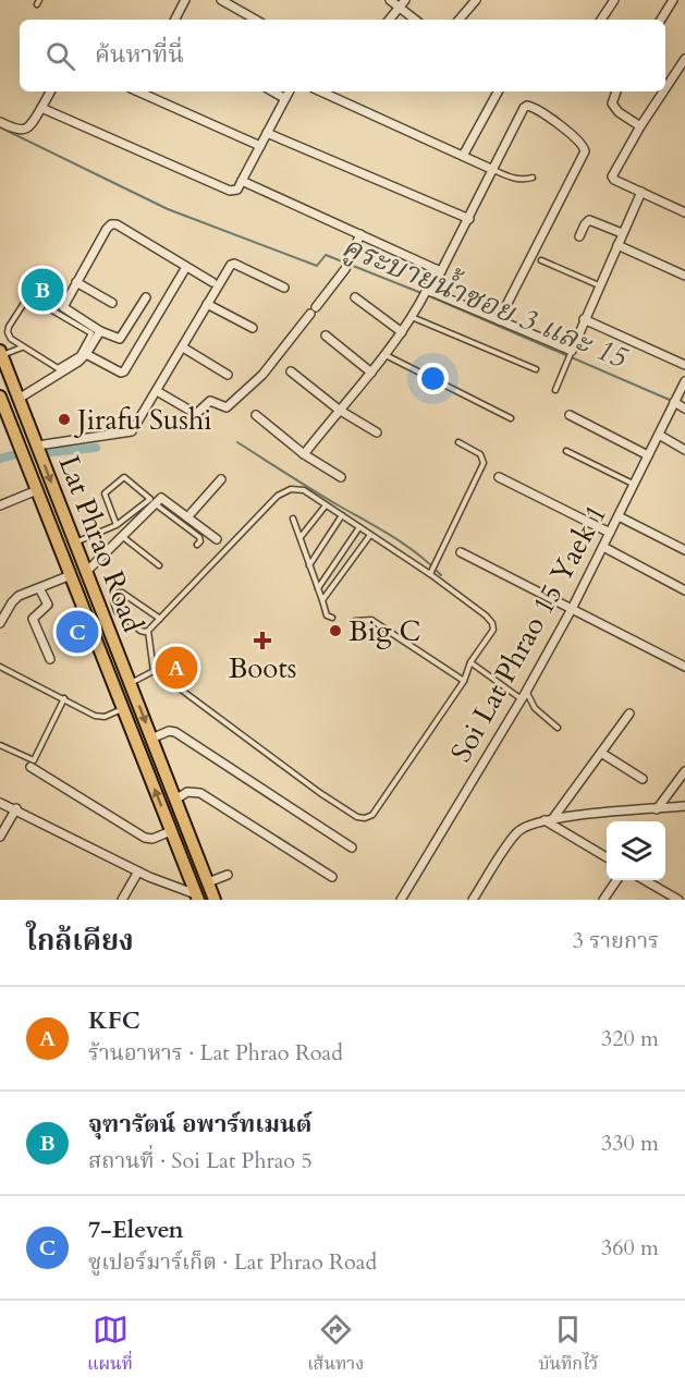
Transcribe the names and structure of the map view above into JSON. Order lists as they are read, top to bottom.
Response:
{
  "streets": {
    "main road": ["Lat Phrao Road"],
    "street": ["Soi Lat Phrao 15 Yaek 1"]
  },
  "water": ["คูระบายน้ำซอย 3 และ 15"],
  "places": {
    "other": ["Jirafu Sushi", "Big C"],
    "health": ["Boots"]
  },
  "page": {
    "search": "ค้นหาที่นี่",
    "pins": ["B", "C", "A"],
    "heading": ["ใกล้เคียง", "3 รายการ"],
    "list": [
      {
        "mark": "A",
        "name": "KFC",
        "note": "ร้านอาหาร · Lat Phrao Road",
        "value": "320 m"
      },
      {
        "mark": "B",
        "name": "จุฑารัตน์ อพาร์ทเมนต์",
        "note": "สถานที่ · Soi Lat Phrao 5",
        "value": "330 m"
      },
      {
        "mark": "C",
        "name": "7-Eleven",
        "note": "ซูเปอร์มาร์เก็ต · Lat Phrao Road",
        "value": "360 m"
      }
    ],
    "nav": ["แผนที่", "เส้นทาง", "บันทึกไว้"]
  }
}
